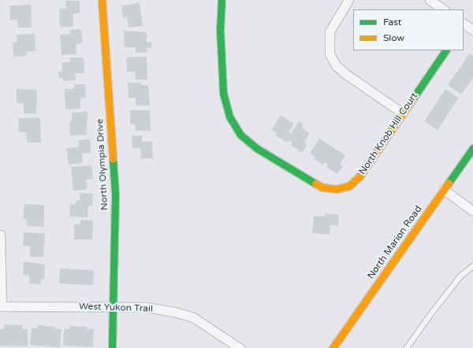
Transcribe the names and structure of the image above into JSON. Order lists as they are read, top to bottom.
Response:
{
  "streets": {
    "street": [
      "North Knob Hill Court",
      "North Olympia Drive",
      "North Marion Road",
      "West Yukon Trail"
    ]
  },
  "crossings": [
    ["North Olympia Drive", "West Yukon Trail"]
  ],
  "legend": ["Fast", "Slow"]
}
